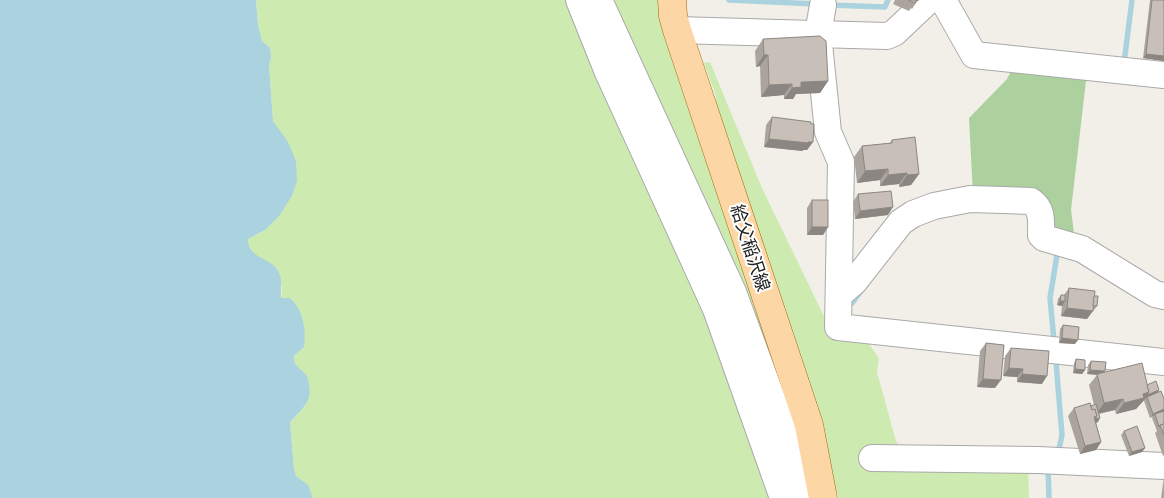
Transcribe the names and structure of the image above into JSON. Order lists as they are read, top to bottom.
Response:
{
  "streets": {
    "main road": ["給父稲沢線"]
  }
}
